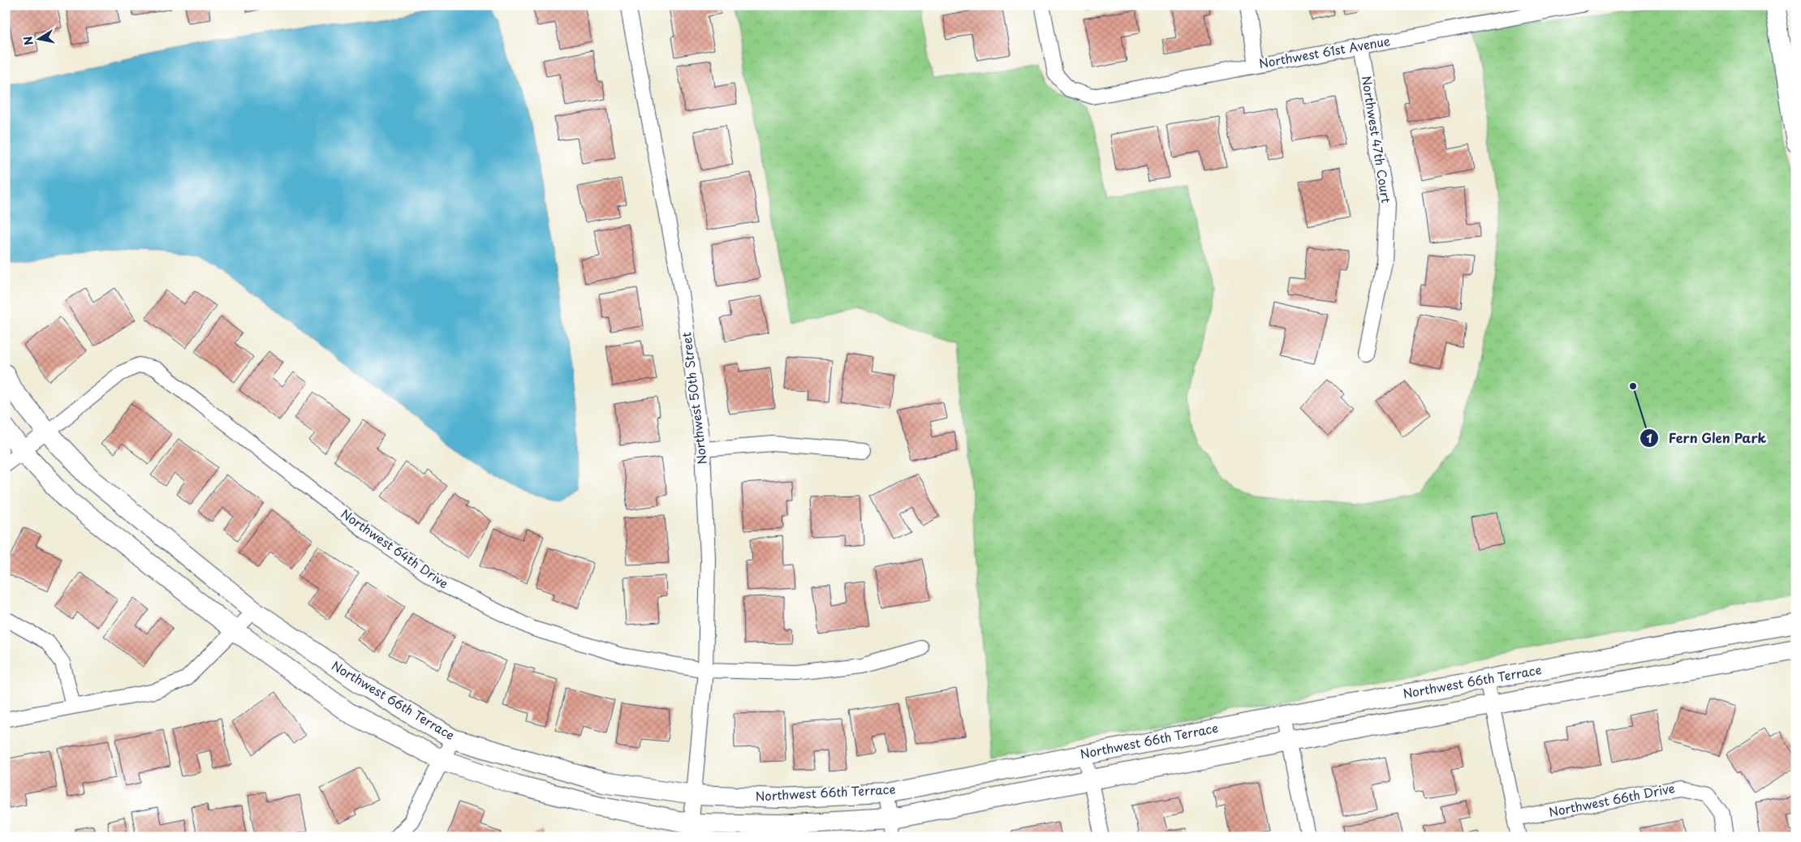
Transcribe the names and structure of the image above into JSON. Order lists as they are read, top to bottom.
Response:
{
  "streets": {
    "street": [
      "Northwest 61st Avenue",
      "Northwest 47th Court",
      "Northwest 50th Street",
      "Northwest 64th Drive",
      "Northwest 66th Terrace",
      "Northwest 66th Drive"
    ]
  },
  "crossings": [
    ["Northwest 61st Avenue", "Northwest 47th Court"],
    ["Northwest 50th Street", "Northwest 64th Drive"],
    ["Northwest 50th Street", "Northwest 66th Terrace"],
    ["Northwest 64th Drive", "Northwest 66th Terrace"]
  ],
  "places": ["Fern Glen Park"],
  "north": "left"
}
